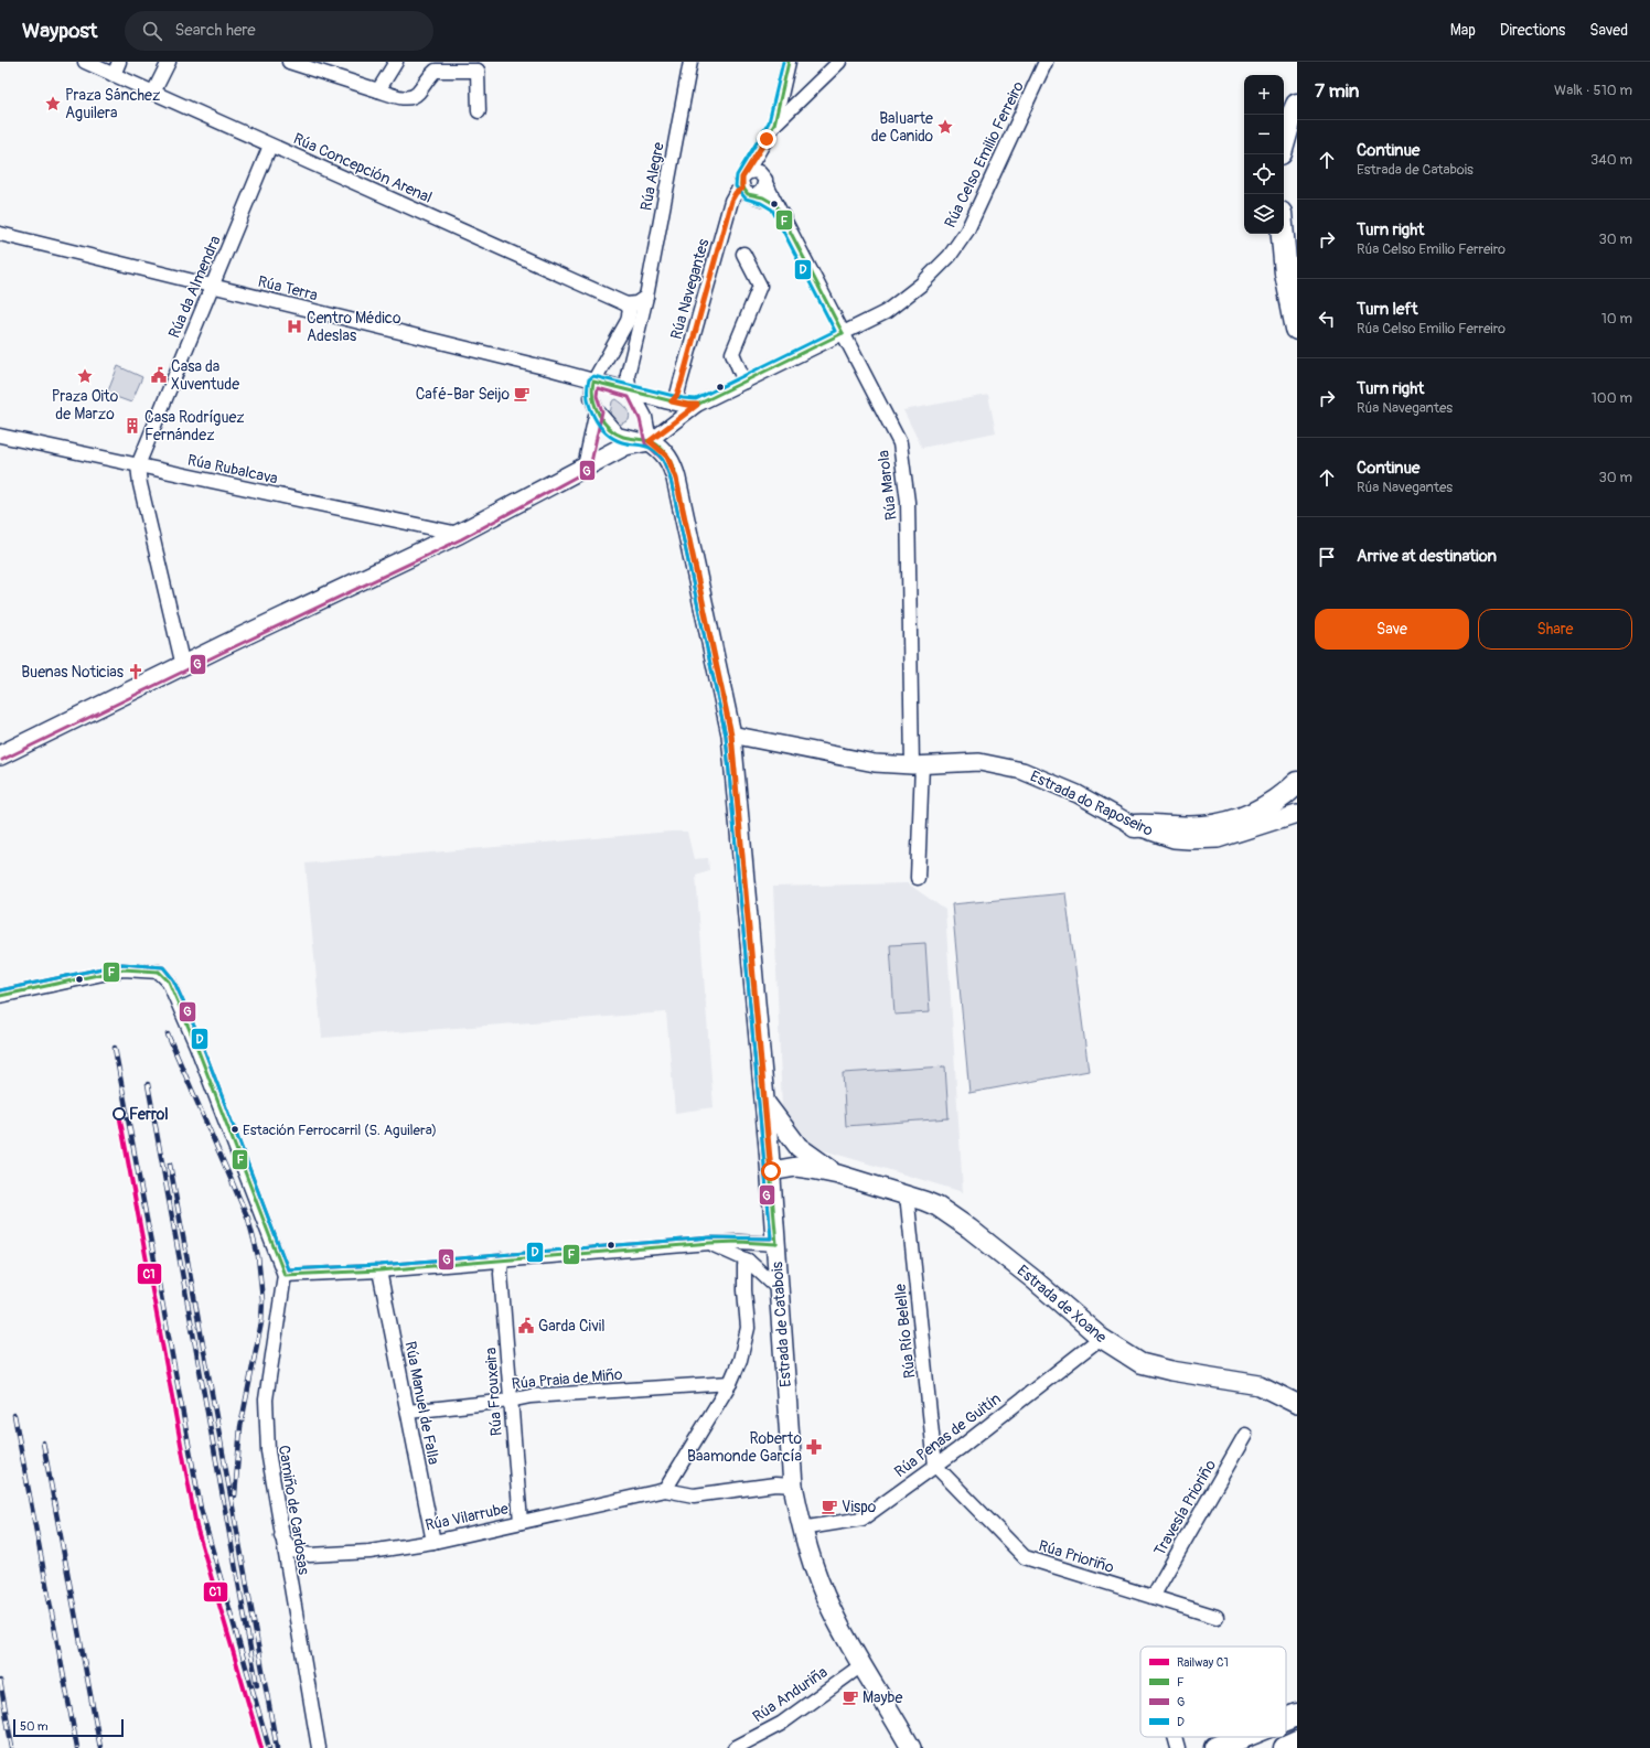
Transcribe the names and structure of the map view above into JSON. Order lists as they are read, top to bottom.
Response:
{
  "streets": {
    "main road": ["Estrada de Xoane", "Estrada de Catabois"],
    "street": [
      "Rúa Celso Emilio Ferreiro",
      "Rúa Concepción Arenal",
      "Rúa Alegre",
      "Rúa da Almendra",
      "Rúa Terra",
      "Rúa Navegantes",
      "Rúa Rubalcava",
      "Rúa Marola",
      "Estrada do Raposeiro",
      "Rúa Río Belelle",
      "Rúa Praia de Miño",
      "Rúa Frouxeira",
      "Rúa Manuel de Falla",
      "Rúa Penas de Guitín",
      "Travesía Prioriño",
      "Camiño de Cardosas",
      "Rúa Vilarrube",
      "Rúa Prioriño",
      "Rúa Anduriña"
    ]
  },
  "crossings": [
    ["Rúa Celso Emilio Ferreiro", "Rúa Alegre"],
    ["Rúa Celso Emilio Ferreiro", "Rúa Marola"],
    ["Rúa Celso Emilio Ferreiro", "Estrada de Catabois"],
    ["Rúa Concepción Arenal", "Rúa da Almendra"],
    ["Rúa Alegre", "Rúa Terra"],
    ["Rúa Alegre", "Estrada de Catabois"],
    ["Rúa da Almendra", "Rúa Terra"],
    ["Rúa da Almendra", "Rúa Rubalcava"],
    ["Rúa Navegantes", "Rúa Marola"],
    ["Rúa Marola", "Estrada do Raposeiro"],
    ["Estrada do Raposeiro", "Estrada de Catabois"],
    ["Estrada de Xoane", "Rúa Río Belelle"],
    ["Estrada de Xoane", "Rúa Penas de Guitín"],
    ["Estrada de Catabois", "Rúa Penas de Guitín"],
    ["Estrada de Catabois", "Rúa Vilarrube"],
    ["Estrada de Catabois", "Rúa Anduriña"],
    ["Rúa Río Belelle", "Rúa Penas de Guitín"],
    ["Rúa Río Belelle", "Rúa Prioriño"],
    ["Rúa Praia de Miño", "Rúa Frouxeira"],
    ["Rúa Praia de Miño", "Rúa Manuel de Falla"],
    ["Rúa Frouxeira", "Rúa Vilarrube"],
    ["Rúa Manuel de Falla", "Rúa Vilarrube"],
    ["Rúa Penas de Guitín", "Rúa Prioriño"],
    ["Travesía Prioriño", "Rúa Prioriño"],
    ["Camiño de Cardosas", "Rúa Vilarrube"]
  ],
  "places": {
    "place": ["Praza Sánchez Aguilera", "Baluarte de Canido", "Praza Oito de Marzo"],
    "hospital": ["Centro Médico Adeslas"],
    "public building": ["Casa da Xuventude", "Garda Civil"],
    "cafe": ["Café-Bar Seijo", "Vispo", "Maybe"],
    "building": ["Casa Rodríguez Fernández"],
    "church": ["Buenas Noticias"],
    "other": ["Ferrol", "Estación Ferrocarril (S. Aguilera)"],
    "pharmacy": ["Roberto Baamonde García"]
  },
  "lines": [
    "transit line F",
    "transit line D",
    "transit line G",
    "rail line C1"
  ],
  "legend": [
    "Railway C1",
    "F",
    "G",
    "D"
  ],
  "scale_bar": "50 m",
  "page": {
    "header": "Waypost",
    "search": "Search here",
    "nav": ["Map", "Directions", "Saved"],
    "heading": ["7 min", "Walk · 510 m"],
    "map_buttons": ["+", "−"],
    "list": [
      ["Continue", "Estrada de Catabois", "340 m"],
      ["Turn right", "Rúa Celso Emilio Ferreiro", "30 m"],
      ["Turn left", "Rúa Celso Emilio Ferreiro", "10 m"],
      ["Turn right", "Rúa Navegantes", "100 m"],
      ["Continue", "Rúa Navegantes", "30 m"],
      "Arrive at destination"
    ],
    "buttons": ["Save", "Share"],
    "scale": "50 m"
  }
}
